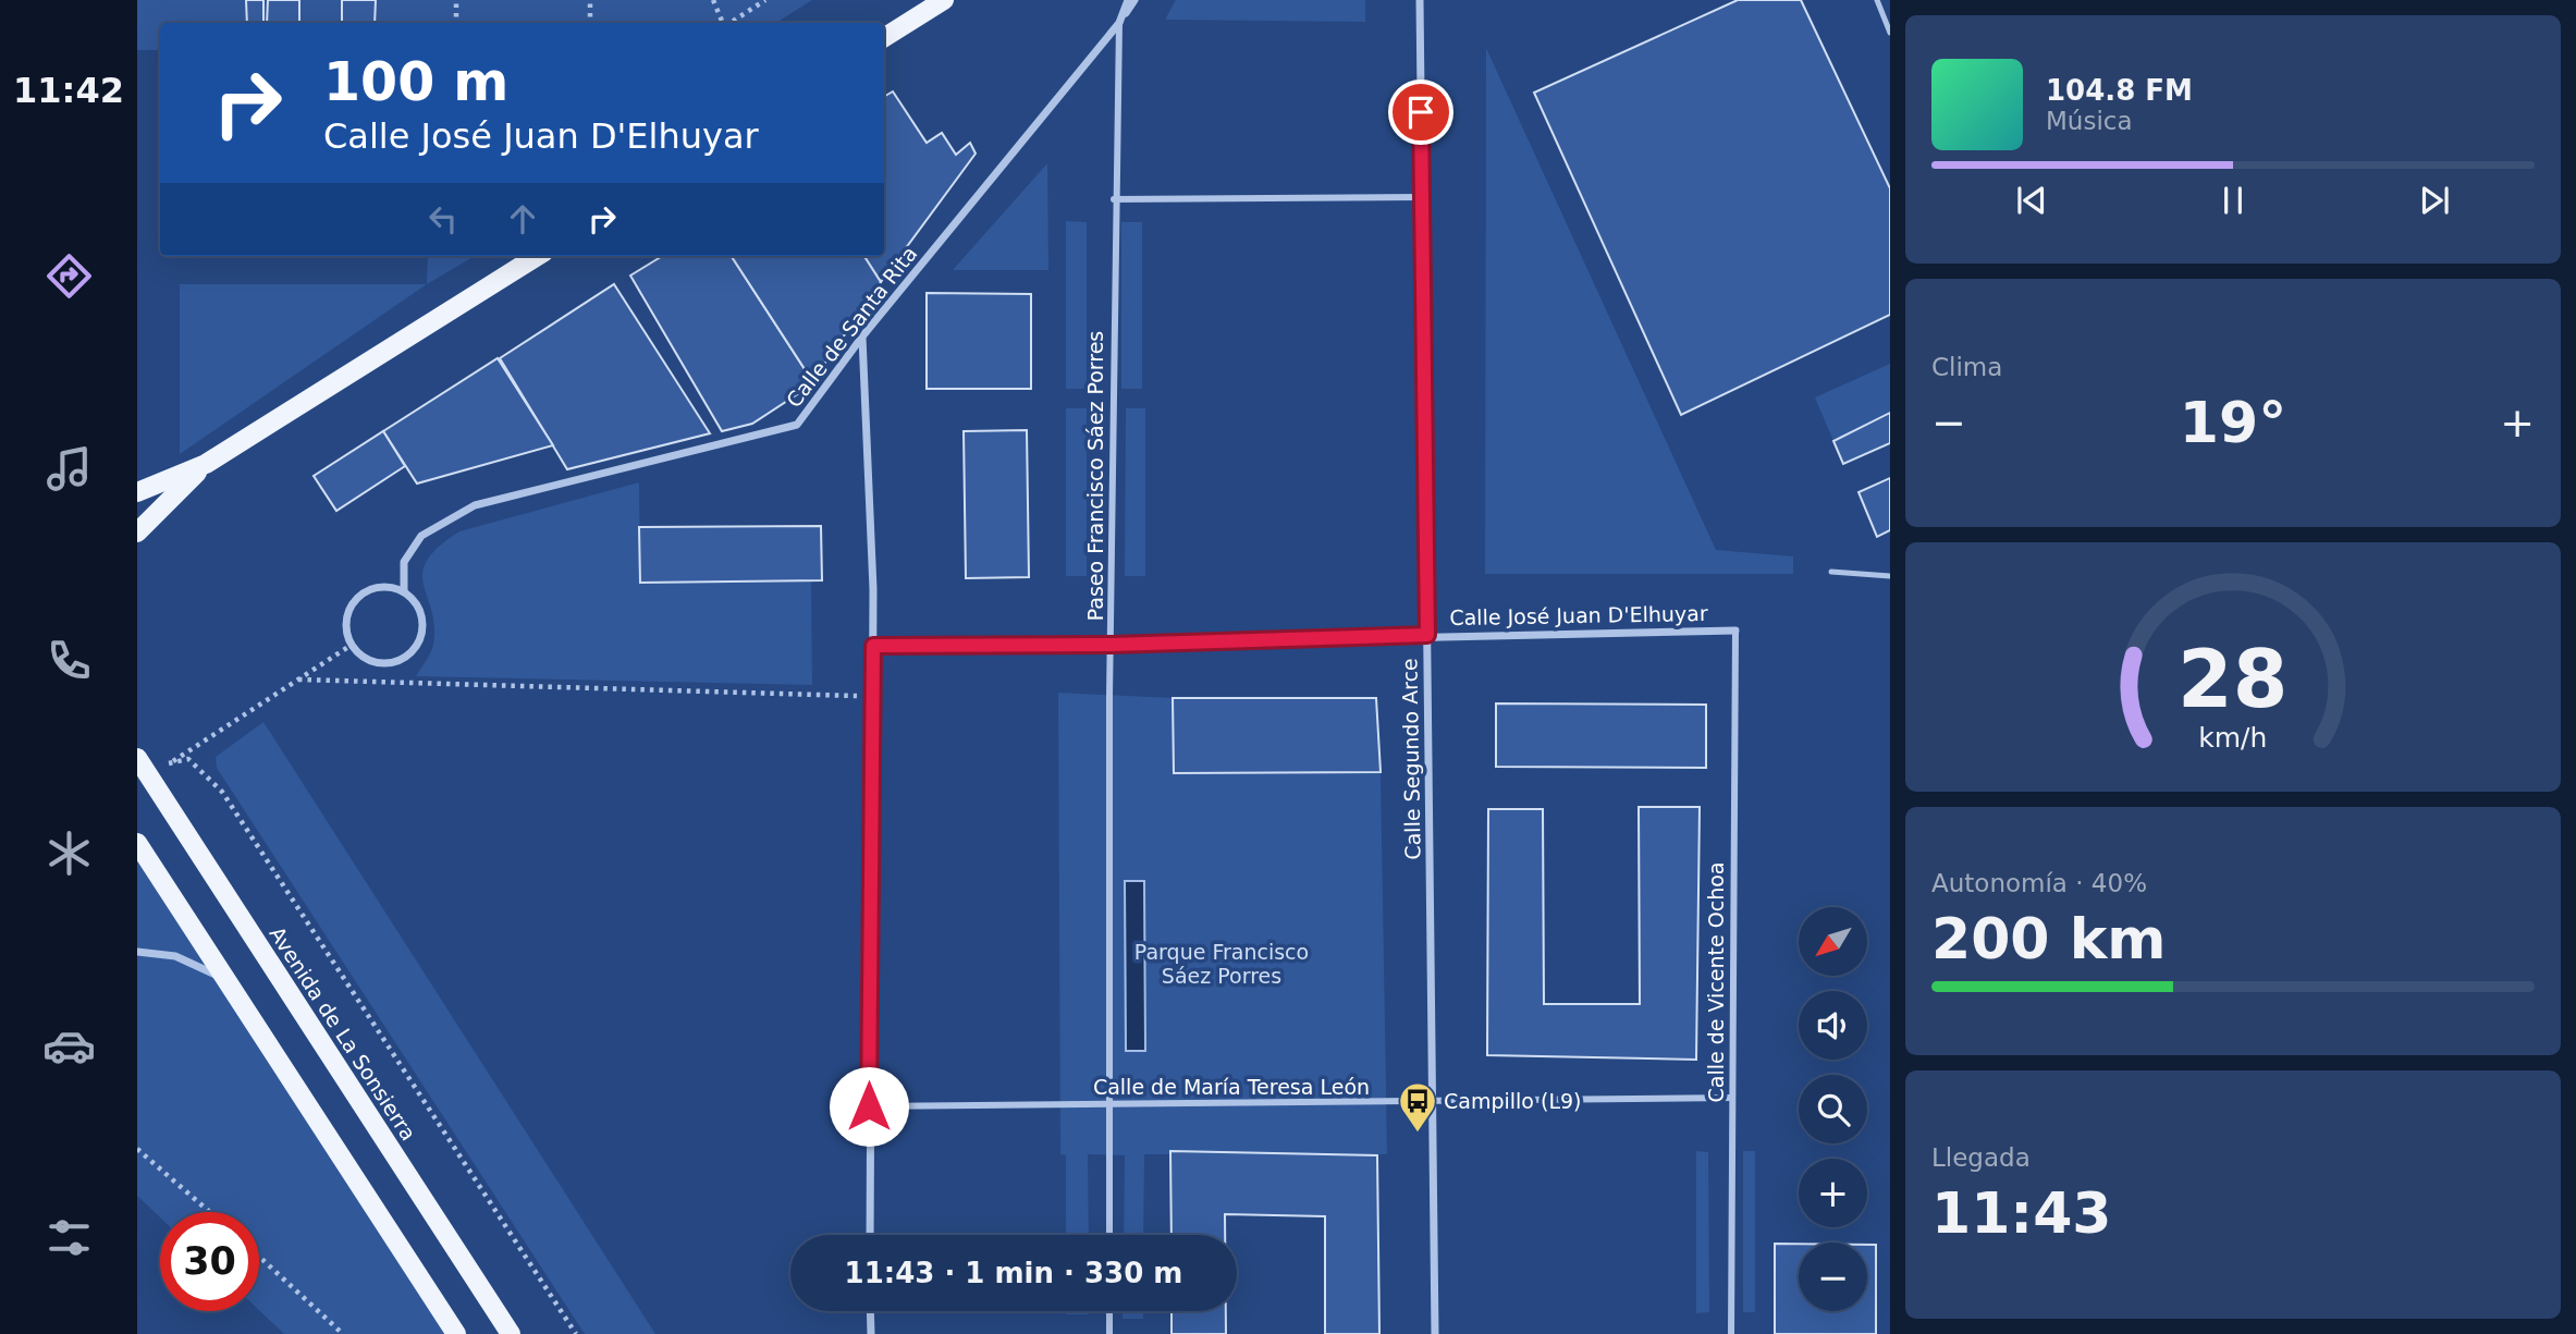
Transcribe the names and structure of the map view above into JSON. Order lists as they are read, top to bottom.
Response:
{
  "streets": {
    "main road": ["Avenida de La Sonsierra"],
    "street": [
      "Calle de Santa Rita",
      "Paseo Francisco Sáez Porres",
      "Calle José Juan D'Elhuyar",
      "Calle Segundo Arce",
      "Calle de Vicente Ochoa",
      "Calle de María Teresa León"
    ]
  },
  "crossings": [
    ["Calle de Santa Rita", "Paseo Francisco Sáez Porres"],
    ["Paseo Francisco Sáez Porres", "Calle José Juan D'Elhuyar"],
    ["Paseo Francisco Sáez Porres", "Calle de María Teresa León"],
    ["Calle José Juan D'Elhuyar", "Calle Segundo Arce"],
    ["Calle José Juan D'Elhuyar", "Calle de Vicente Ochoa"],
    ["Calle Segundo Arce", "Calle de María Teresa León"],
    ["Calle de Vicente Ochoa", "Calle de María Teresa León"]
  ],
  "parks": ["Parque Francisco Sáez Porres"],
  "places": {
    "bus stop": ["Campillo (L9)"]
  },
  "north": "bottom left",
  "page": {
    "tabs": "11:42",
    "turn": ["100 m", "Calle José Juan D'Elhuyar"],
    "song": ["104.8 FM", "Música"],
    "tile": [
      "Clima",
      ["Autonomía · 40%", "200 km"],
      ["Llegada", "11:43"]
    ],
    "heat": ["−", "19°", "+"],
    "map_buttons": ["+", "−"],
    "limit": "30",
    "trip": "11:43 · 1 min · 330 m",
    "gauge": ["28", "km/h"]
  }
}
